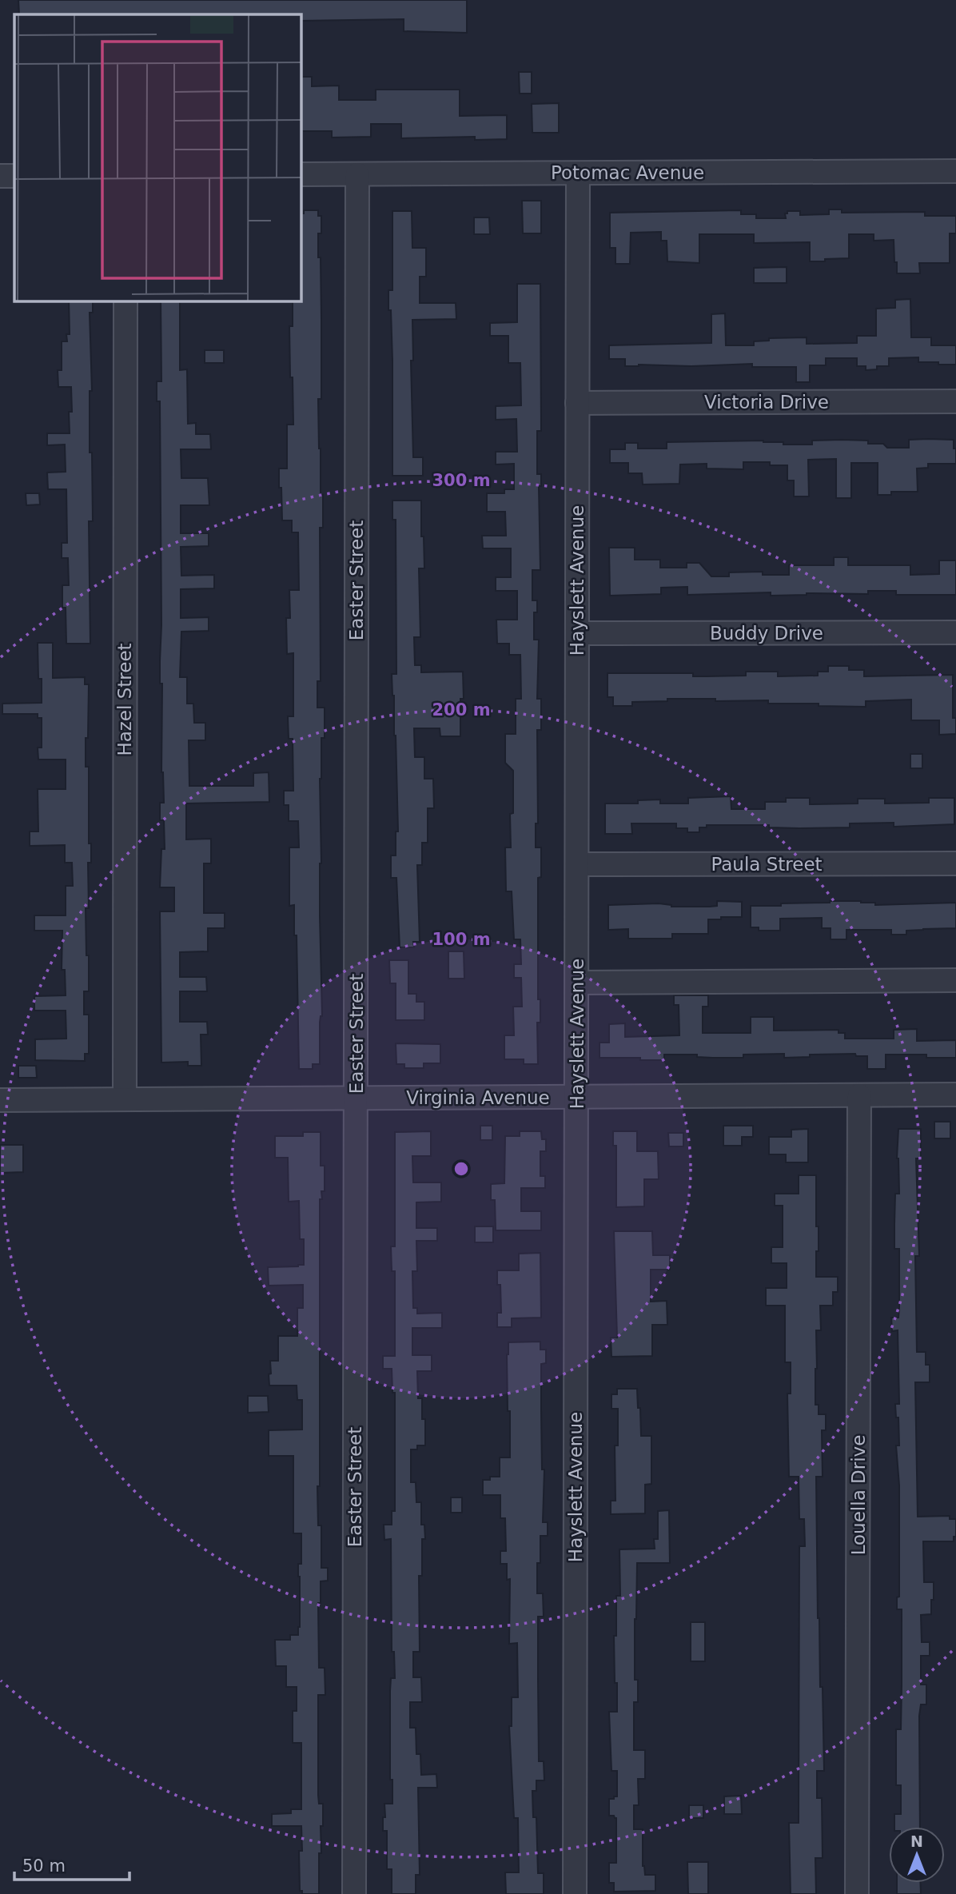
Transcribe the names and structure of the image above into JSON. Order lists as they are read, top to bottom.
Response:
{
  "streets": {
    "street": [
      "Potomac Avenue",
      "Victoria Drive",
      "Easter Street",
      "Hayslett Avenue",
      "Buddy Drive",
      "Hazel Street",
      "Paula Street",
      "Virginia Avenue",
      "Louella Drive"
    ]
  },
  "crossings": [
    ["Potomac Avenue", "Easter Street"],
    ["Potomac Avenue", "Hayslett Avenue"],
    ["Victoria Drive", "Hayslett Avenue"],
    ["Easter Street", "Virginia Avenue"],
    ["Hayslett Avenue", "Buddy Drive"],
    ["Hayslett Avenue", "Paula Street"],
    ["Hayslett Avenue", "Virginia Avenue"],
    ["Hazel Street", "Virginia Avenue"],
    ["Virginia Avenue", "Louella Drive"]
  ],
  "scale_bar": "50 m",
  "north": "top",
  "rings": ["300 m", "200 m", "100 m"]
}
